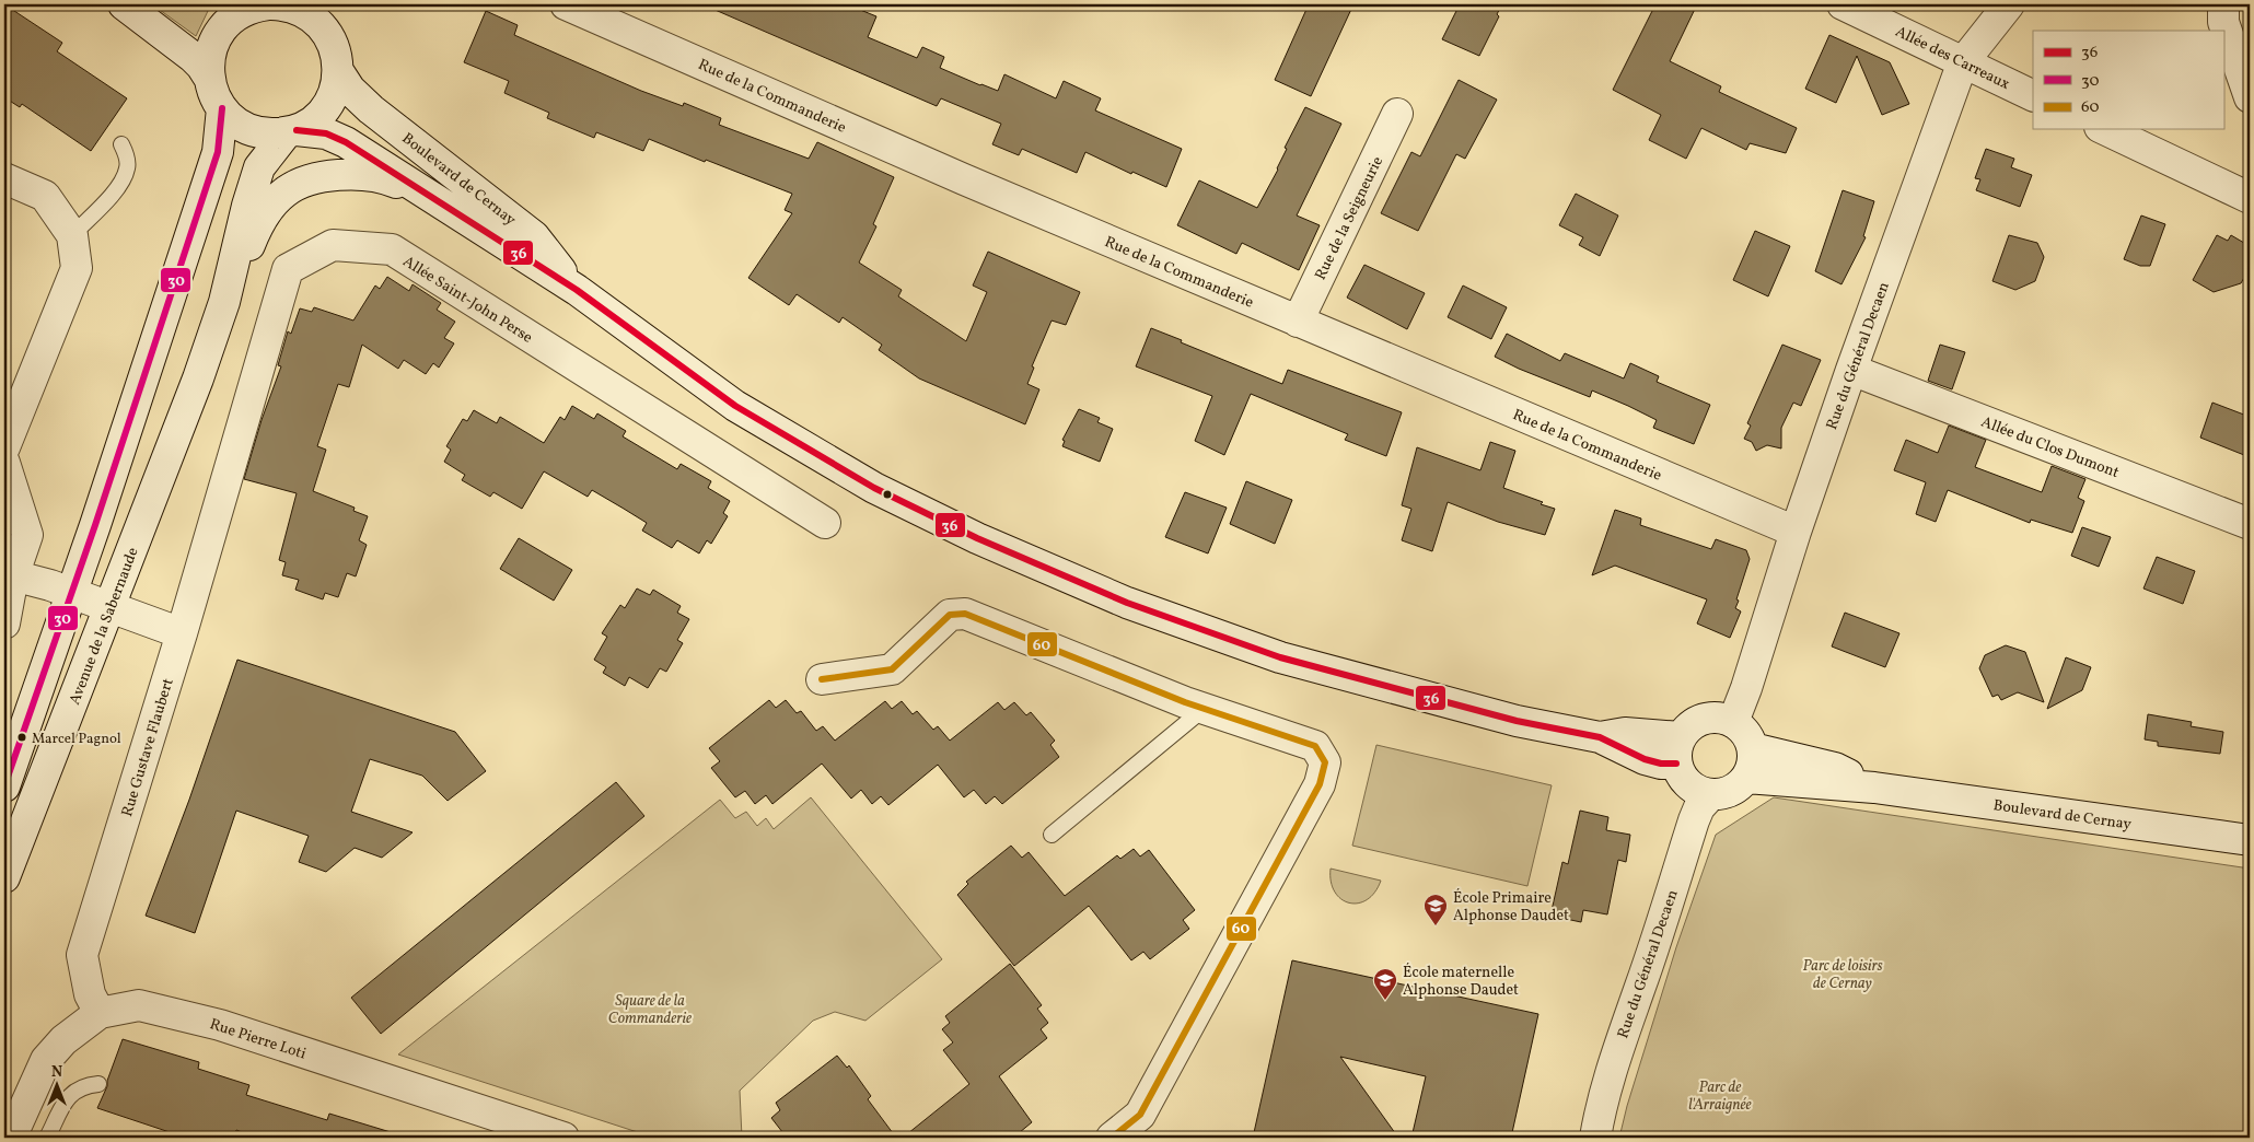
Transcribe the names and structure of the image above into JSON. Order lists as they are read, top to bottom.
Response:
{
  "streets": {
    "street": [
      "Allée des Carreaux",
      "Rue de la Commanderie",
      "Boulevard de Cernay",
      "Rue de la Seigneurie",
      "Allée Saint-John Perse",
      "Rue du Général Decaen",
      "Allée du Clos Dumont",
      "Avenue de la Sabernaude",
      "Rue Gustave Flaubert",
      "Rue Pierre Loti"
    ]
  },
  "crossings": [
    ["Allée des Carreaux", "Rue du Général Decaen"],
    ["Rue de la Commanderie", "Rue de la Seigneurie"],
    ["Rue de la Commanderie", "Rue du Général Decaen"],
    ["Boulevard de Cernay", "Rue du Général Decaen"],
    ["Allée Saint-John Perse", "Rue Gustave Flaubert"],
    ["Rue du Général Decaen", "Allée du Clos Dumont"],
    ["Rue Gustave Flaubert", "Rue Pierre Loti"]
  ],
  "parks": ["Parc de loisirs de Cernay", "Square de la Commanderie", "Parc de l'Arraignée"],
  "places": {
    "other": ["Marcel Pagnol"],
    "school or university": ["École Primaire Alphonse Daudet", "École maternelle Alphonse Daudet"]
  },
  "lines": ["transit line 30", "transit line 36", "transit line 60"],
  "legend": ["36", "30", "60"],
  "north": "top"
}
